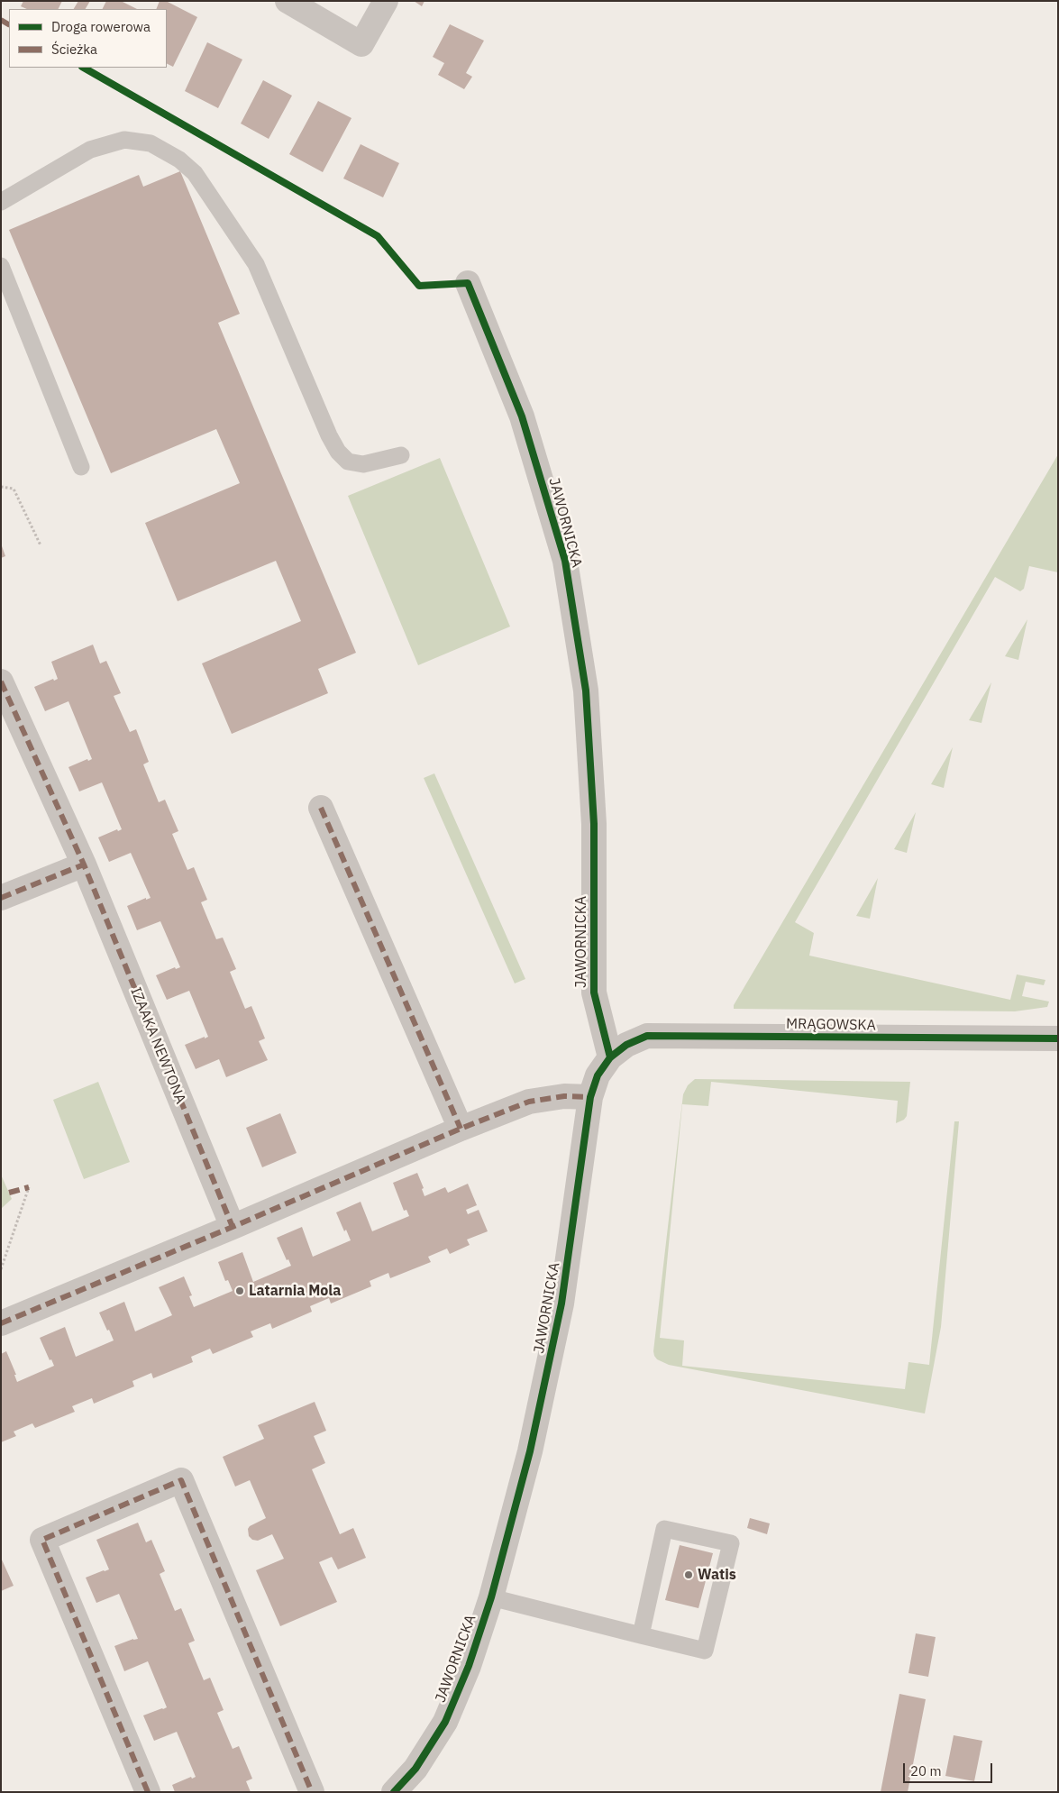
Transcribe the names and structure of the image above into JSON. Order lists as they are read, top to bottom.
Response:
{
  "streets": {
    "street": ["JAWORNICKA", "MRĄGOWSKA", "IZAAKA NEWTONA"]
  },
  "crossings": [
    ["JAWORNICKA", "MRĄGOWSKA"]
  ],
  "places": ["Latarnia Mola", "Watis"],
  "legend": ["Droga rowerowa", "Ścieżka"],
  "scale_bar": "20 m"
}
